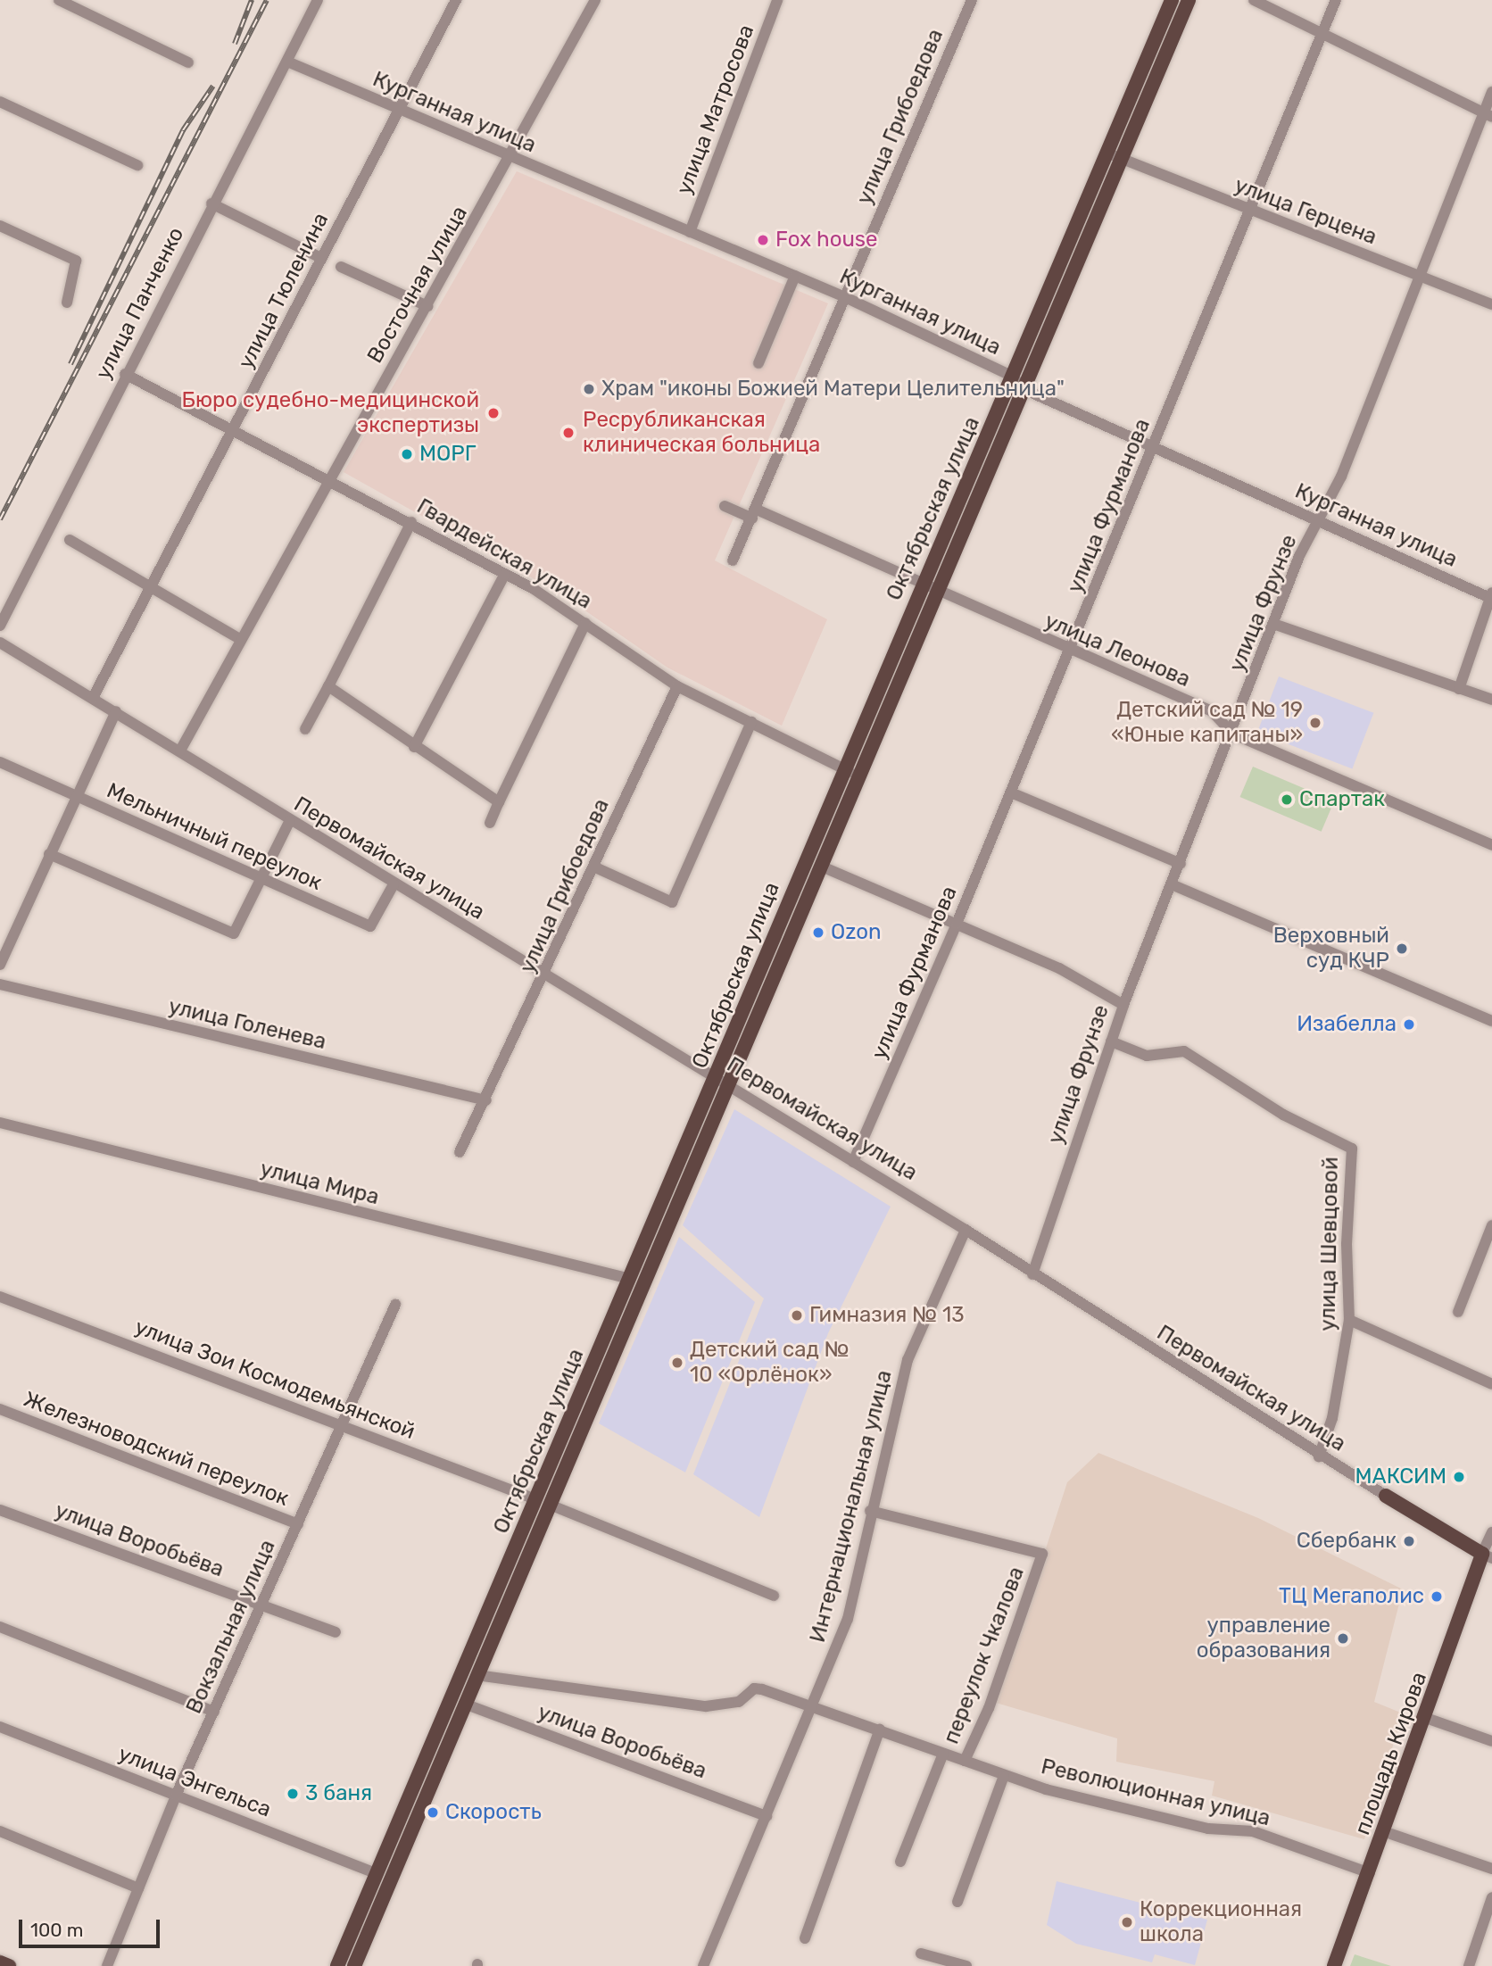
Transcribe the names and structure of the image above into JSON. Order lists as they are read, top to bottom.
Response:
{
  "streets": {
    "main road": ["Октябрьская улица", "Первомайская улица", "площадь Кирова"],
    "street": [
      "улица Матросова",
      "Курганная улица",
      "улица Грибоедова",
      "улица Герцена",
      "Восточная улица",
      "улица Тюленина",
      "улица Панченко",
      "улица Фурманова",
      "Гвардейская улица",
      "улица Фрунзе",
      "улица Леонова",
      "Мельничный переулок",
      "улица Голенева",
      "улица Мира",
      "улица Шевцовой",
      "улица Зои Космодемьянской",
      "Железноводский переулок",
      "Интернациональная улица",
      "улица Воробьёва",
      "Вокзальная улица",
      "переулок Чкалова",
      "улица Энгельса",
      "Революционная улица"
    ]
  },
  "crossings": [
    ["улица Матросова", "Курганная улица"],
    ["Курганная улица", "улица Грибоедова"],
    ["Курганная улица", "Восточная улица"],
    ["Курганная улица", "улица Тюленина"],
    ["Курганная улица", "улица Панченко"],
    ["Курганная улица", "улица Фурманова"],
    ["Курганная улица", "Октябрьская улица"],
    ["Курганная улица", "улица Фрунзе"],
    ["улица Грибоедова", "Гвардейская улица"],
    ["улица Грибоедова", "улица Леонова"],
    ["улица Грибоедова", "Первомайская улица"],
    ["улица Грибоедова", "улица Голенева"],
    ["улица Герцена", "улица Фурманова"],
    ["улица Герцена", "Октябрьская улица"],
    ["улица Герцена", "улица Фрунзе"],
    ["Восточная улица", "Гвардейская улица"],
    ["Восточная улица", "Первомайская улица"],
    ["улица Тюленина", "Гвардейская улица"],
    ["улица Тюленина", "Первомайская улица"],
    ["улица Панченко", "Гвардейская улица"],
    ["улица Фурманова", "улица Леонова"],
    ["улица Фурманова", "Первомайская улица"],
    ["Октябрьская улица", "Гвардейская улица"],
    ["Октябрьская улица", "улица Леонова"],
    ["Октябрьская улица", "Первомайская улица"],
    ["Октябрьская улица", "улица Мира"],
    ["Октябрьская улица", "улица Зои Космодемьянской"],
    ["Октябрьская улица", "улица Воробьёва"],
    ["Октябрьская улица", "улица Энгельса"],
    ["Октябрьская улица", "Революционная улица"],
    ["улица Фрунзе", "улица Леонова"],
    ["улица Фрунзе", "Первомайская улица"],
    ["улица Фрунзе", "улица Шевцовой"],
    ["Мельничный переулок", "Первомайская улица"],
    ["Первомайская улица", "улица Шевцовой"],
    ["Первомайская улица", "Интернациональная улица"],
    ["Первомайская улица", "площадь Кирова"],
    ["улица Зои Космодемьянской", "Вокзальная улица"],
    ["Железноводский переулок", "Вокзальная улица"],
    ["Интернациональная улица", "улица Воробьёва"],
    ["Интернациональная улица", "переулок Чкалова"],
    ["Интернациональная улица", "Революционная улица"],
    ["улица Воробьёва", "Вокзальная улица"],
    ["Вокзальная улица", "улица Энгельса"],
    ["переулок Чкалова", "Революционная улица"],
    ["площадь Кирова", "Революционная улица"]
  ],
  "places": [
    "Fox house",
    "Храм \"иконы Божией Матери Целительница\"",
    "Бюро судебно-медицинской экспертизы",
    "Ресрубликанская клиническая больница",
    "МОРГ",
    "Детский сад № 19 «Юные капитаны»",
    "Спартак",
    "Ozon",
    "Верховный суд КЧР",
    "Изабелла",
    "Гимназия № 13",
    "Детский сад № 10 «Орлёнок»",
    "МАКСИМ",
    "Сбербанк",
    "ТЦ Мегаполис",
    "управление образования",
    "3 баня",
    "Скорость",
    "Коррекционная школа"
  ],
  "scale_bar": "100 m"
}
